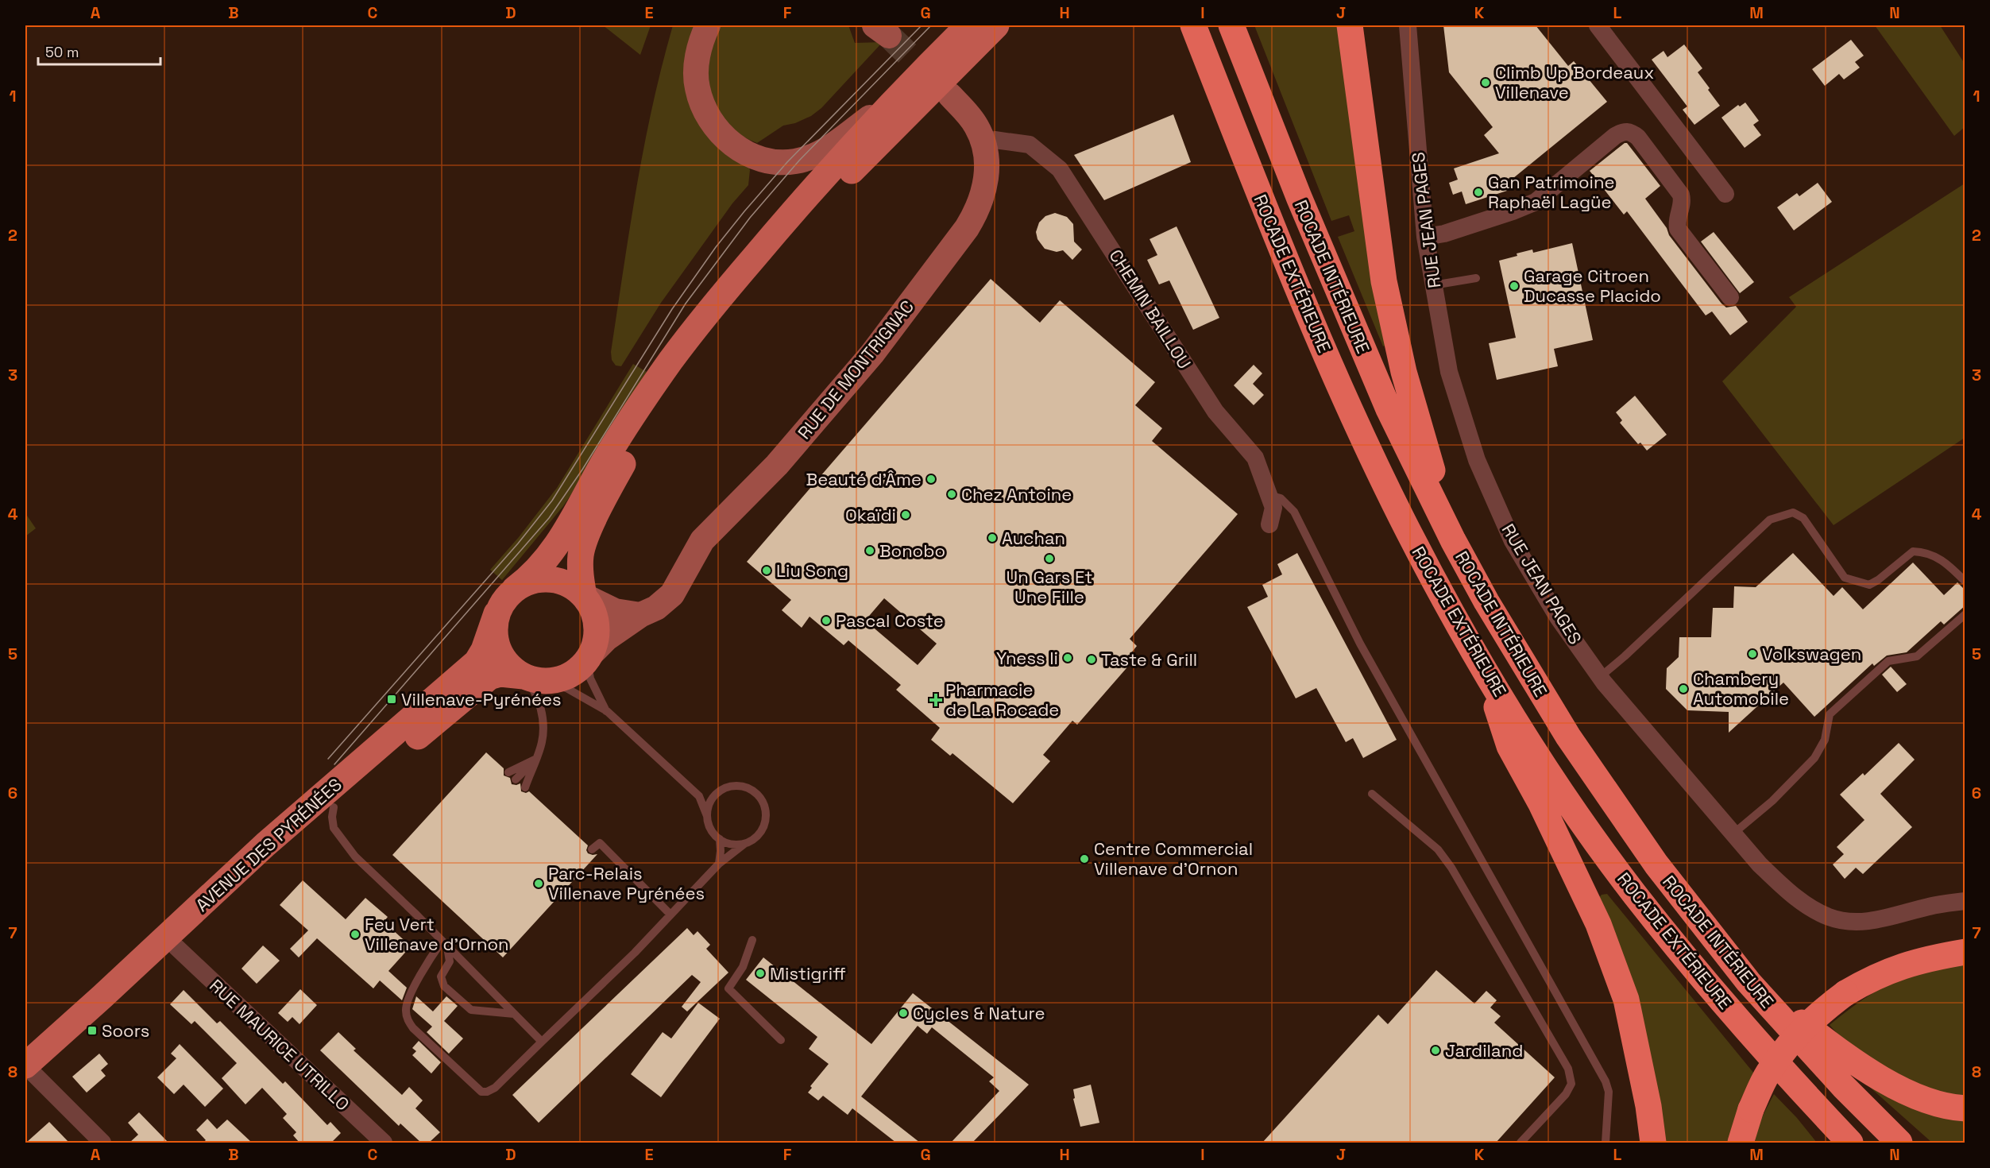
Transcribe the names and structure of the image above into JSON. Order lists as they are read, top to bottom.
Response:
{
  "streets": {
    "highway": ["ROCADE EXTÉRIEURE", "ROCADE INTÉRIEURE"],
    "main road": ["RUE DE MONTRIGNAC", "AVENUE DES PYRÉNÉES"],
    "street": ["RUE JEAN PAGES", "CHEMIN BAILLOU", "RUE MAURICE UTRILLO"]
  },
  "crossings": [
    ["CHEMIN BAILLOU", "RUE DE MONTRIGNAC"],
    ["RUE DE MONTRIGNAC", "AVENUE DES PYRÉNÉES"],
    ["AVENUE DES PYRÉNÉES", "RUE MAURICE UTRILLO"]
  ],
  "places": {
    "other": [
      "Climb Up Bordeaux Villenave",
      "Gan Patrimoine Raphaël Lagüe",
      "Garage Citroen Ducasse Placido",
      "Beauté d’Âme",
      "Chez Antoine",
      "Okaïdi",
      "Auchan",
      "Bonobo",
      "Un Gars Et Une Fille",
      "Liu Song",
      "Pascal Coste",
      "Volkswagen",
      "Yness Ii",
      "Taste & Grill",
      "Chambery Automobile",
      "Centre Commercial Villenave d'Ornon",
      "Parc-Relais Villenave Pyrénées",
      "Feu Vert Villenave d'Ornon",
      "Mistigriff",
      "Cycles & Nature",
      "Jardiland"
    ],
    "transit": ["Villenave-Pyrénées", "Soors"],
    "health": ["Pharmacie de La Rocade"]
  },
  "scale_bar": "50 m",
  "grid": {
    "columns": [
      "A",
      "B",
      "C",
      "D",
      "E",
      "F",
      "G",
      "H",
      "I",
      "J",
      "K",
      "L",
      "M",
      "N"
    ],
    "rows": [
      "1",
      "2",
      "3",
      "4",
      "5",
      "6",
      "7",
      "8"
    ]
  }
}
